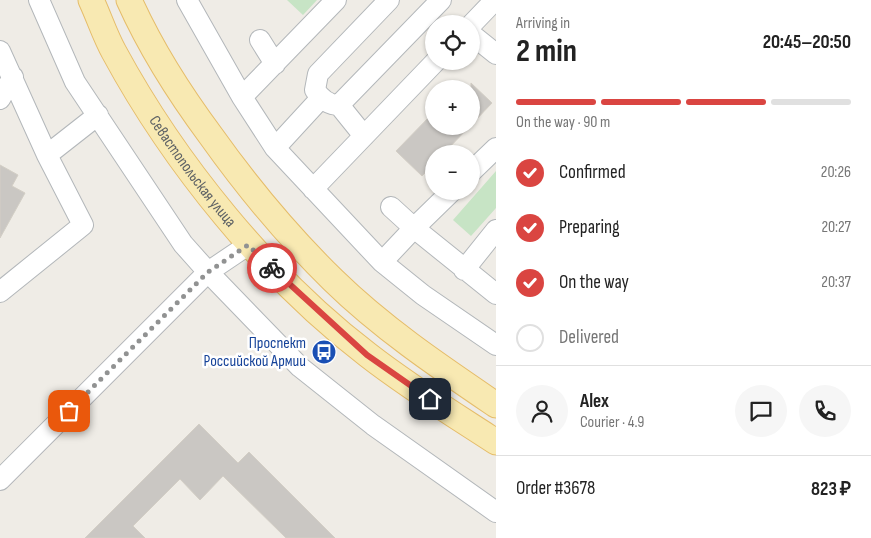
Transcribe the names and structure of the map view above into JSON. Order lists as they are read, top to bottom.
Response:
{
  "streets": {
    "main road": ["Севастопольская улица"]
  },
  "places": {
    "bus stop": ["Проспект Российской Армии"]
  },
  "page": {
    "heading": ["2 min", "Arriving in", "20:45–20:50"],
    "panel": [
      "Alex",
      "Courier · 4.9",
      "Order #3678",
      "823 ₽"
    ],
    "map_buttons": ["+", "−"],
    "bar": "On the way · 90 m",
    "list": [
      ["Confirmed", "20:26"],
      ["Preparing", "20:27"],
      ["On the way", "20:37"],
      "Delivered"
    ]
  }
}
